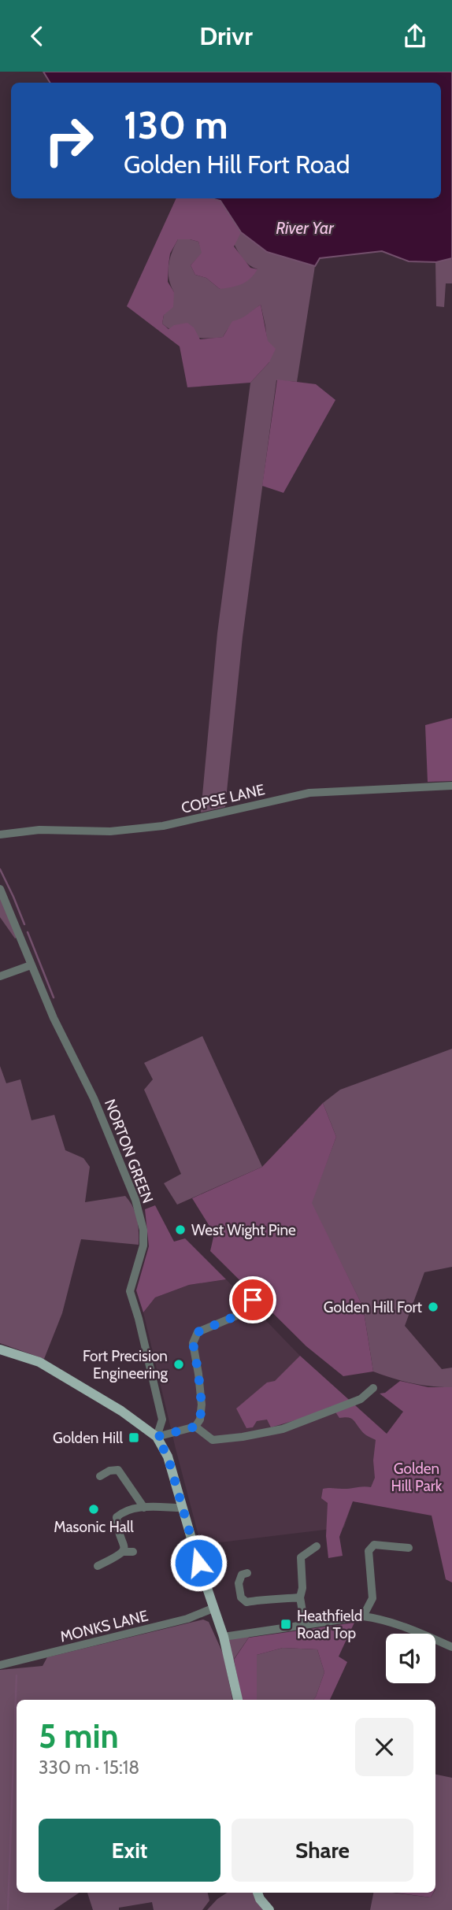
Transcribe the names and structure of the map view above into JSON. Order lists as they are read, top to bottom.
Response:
{
  "streets": {
    "street": ["COPSE LANE", "NORTON GREEN", "MONKS LANE"]
  },
  "water": ["River Yar"],
  "parks": ["Golden Hill Park"],
  "places": {
    "other": [
      "West Wight Pine",
      "Golden Hill Fort",
      "Fort Precision Engineering",
      "Masonic Hall"
    ],
    "transit": ["Golden Hill", "Heathfield Road Top"]
  },
  "page": {
    "header": "Drivr",
    "turn": ["130 m", "Golden Hill Fort Road"],
    "heading": ["5 min", "330 m · 15:18"],
    "buttons": ["Exit", "Share"]
  }
}
